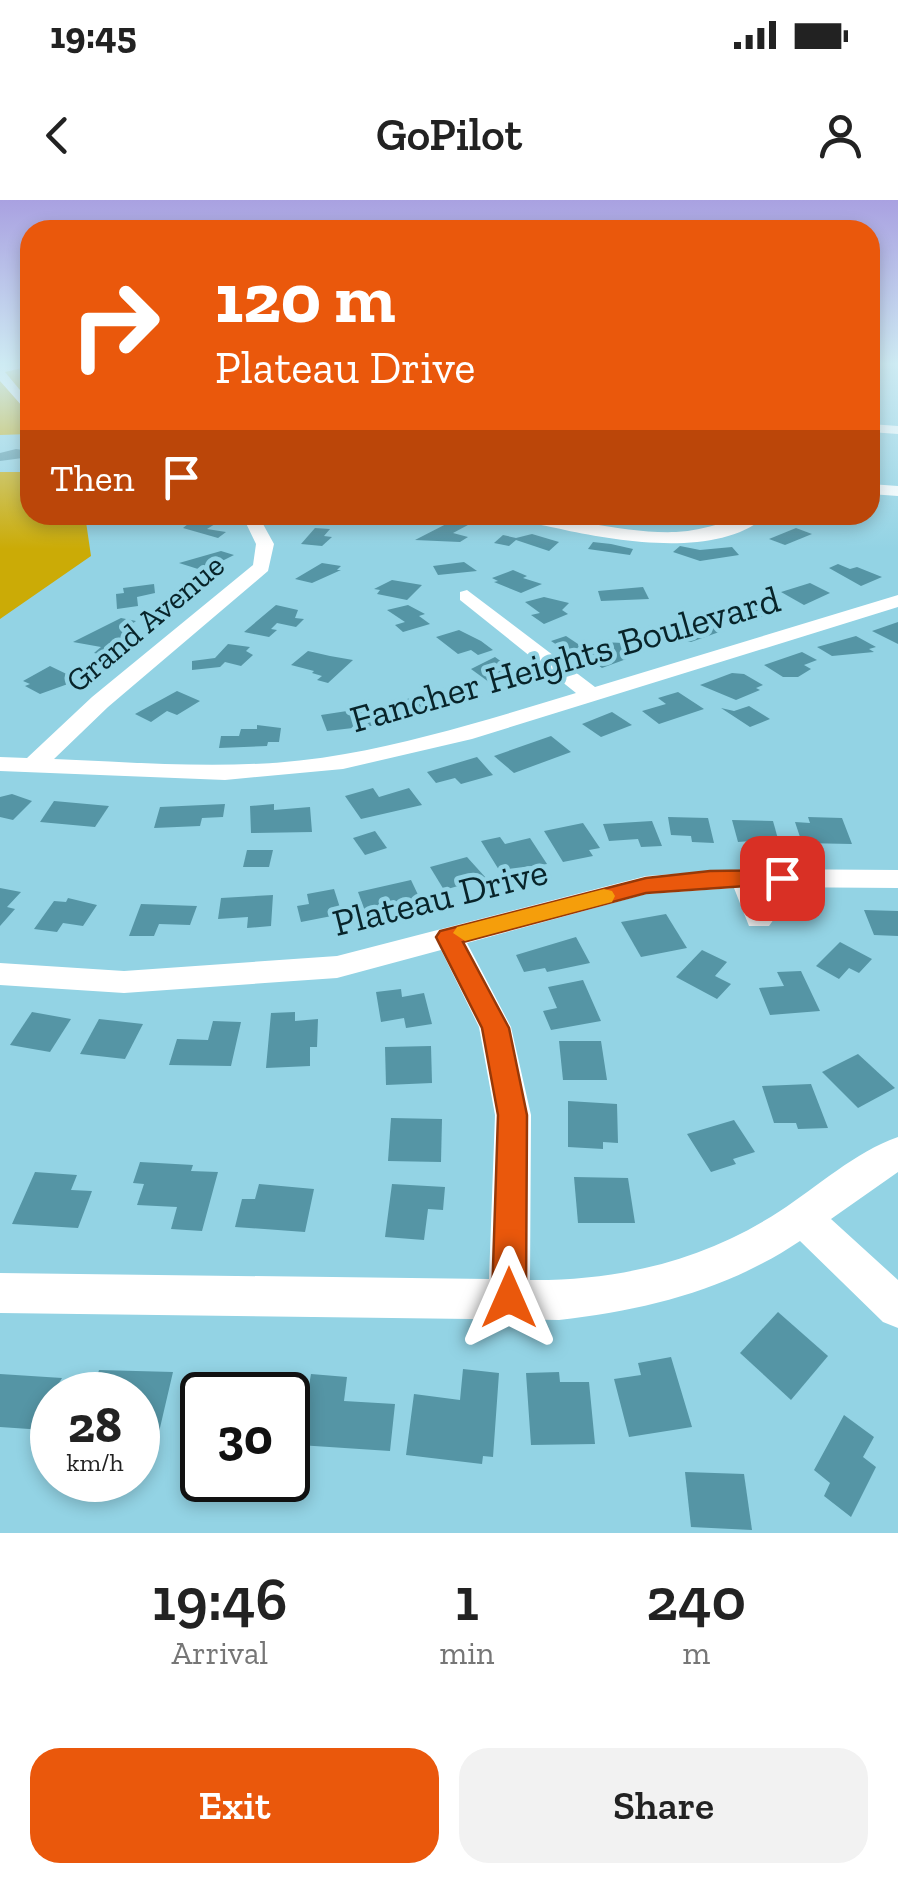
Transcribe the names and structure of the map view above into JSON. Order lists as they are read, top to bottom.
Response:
{
  "streets": {
    "street": ["Grand Avenue", "Fancher Heights Boulevard", "Plateau Drive"]
  },
  "crossings": [
    ["Grand Avenue", "Fancher Heights Boulevard"]
  ],
  "page": {
    "status": "19:45",
    "header": "GoPilot",
    "turn": ["120 m", "Plateau Drive"],
    "then": "Then",
    "speed": "28 km/h",
    "limit": "30",
    "eta": [
      "19:46",
      "Arrival",
      "1",
      "min",
      "240",
      "m"
    ],
    "buttons": ["Exit", "Share"]
  }
}
